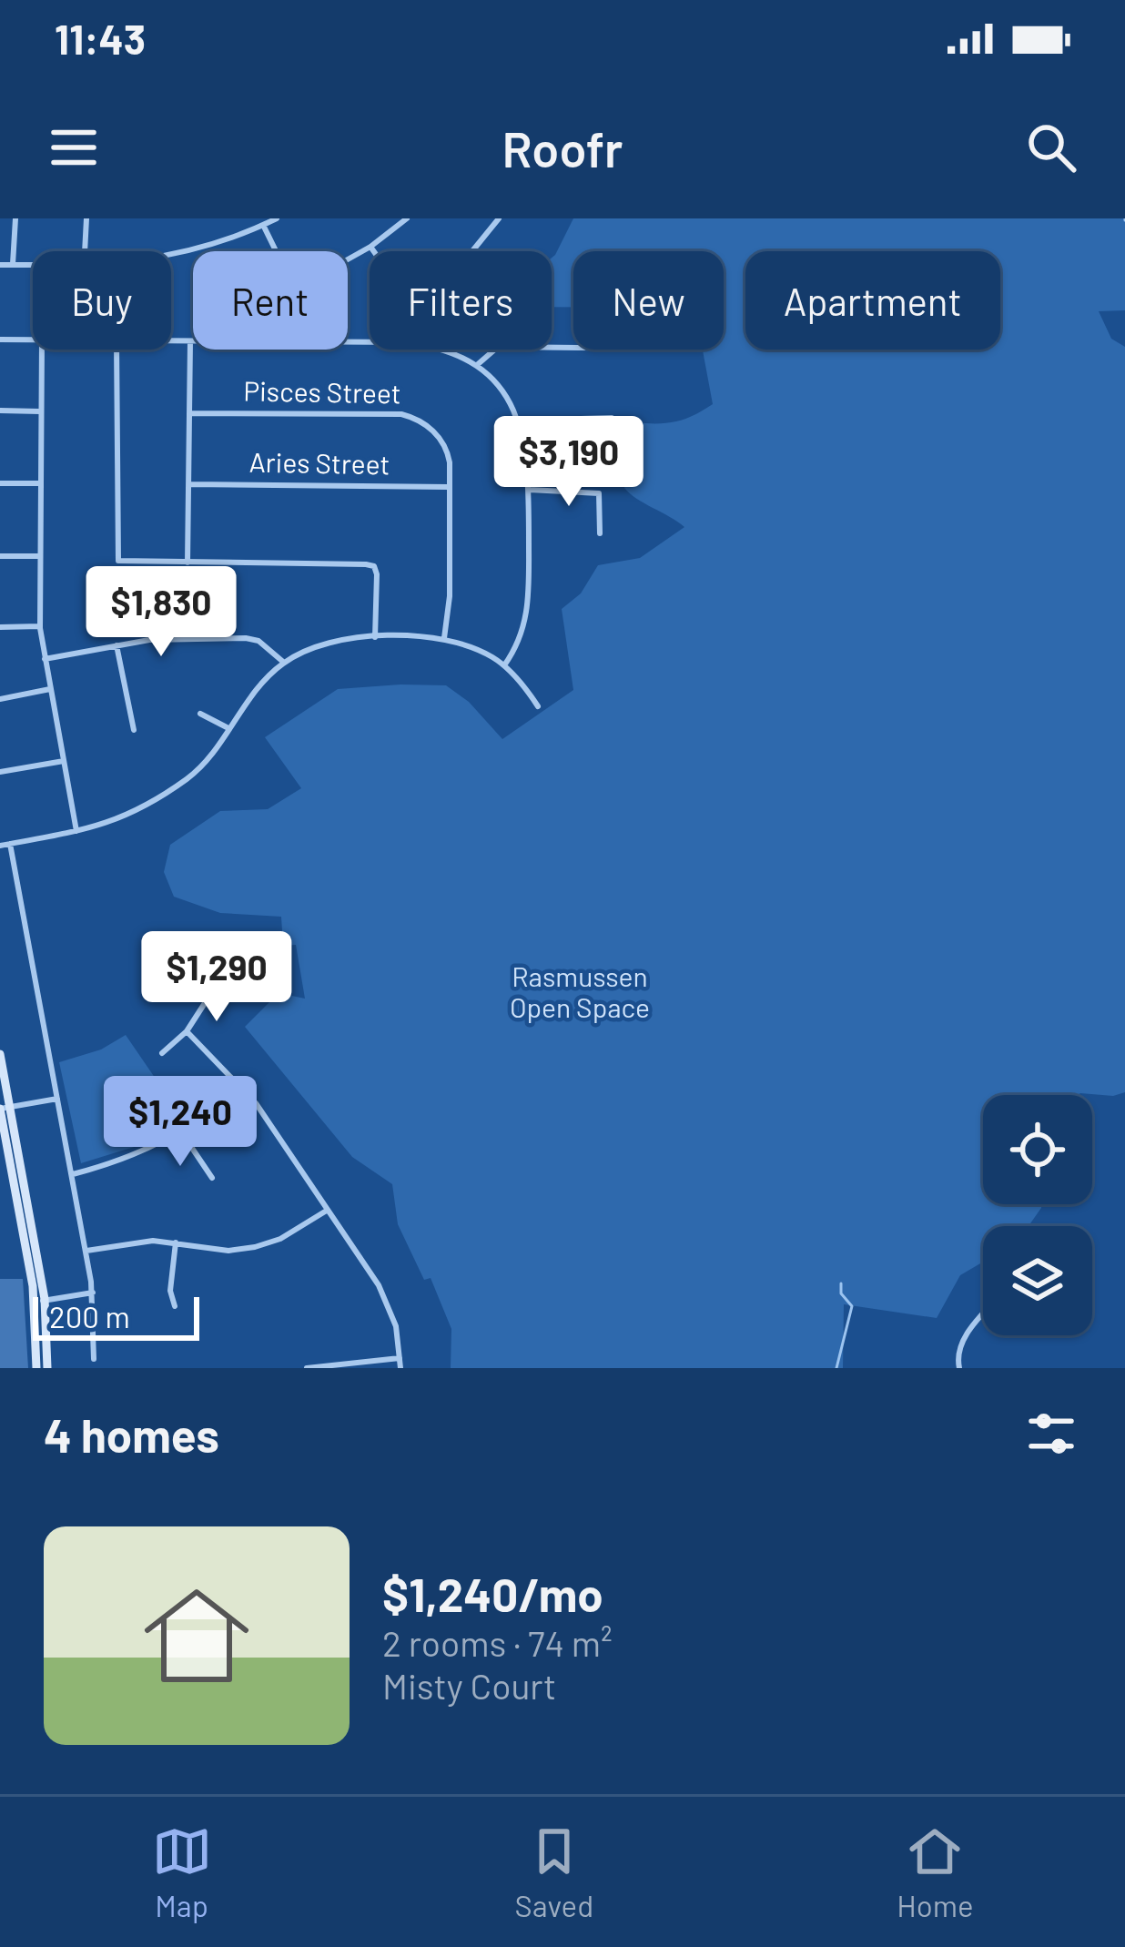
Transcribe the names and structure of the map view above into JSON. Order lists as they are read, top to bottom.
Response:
{
  "streets": {
    "street": ["Pisces Street", "Aries Street"]
  },
  "crossings": [
    ["Pisces Street", "Aries Street"]
  ],
  "parks": ["Rasmussen Open Space"],
  "scale_bar": "200 m",
  "page": {
    "status": "11:43",
    "header": "Roofr",
    "chip": [
      "Buy",
      "Rent",
      "Filters",
      "New",
      "Apartment"
    ],
    "price": [
      "$3,190",
      "$1,830",
      "$1,290",
      "$1,240"
    ],
    "scale": "200 m",
    "heading": "4 homes",
    "list": [
      {
        "name": "$1,240/mo",
        "note": "2 rooms · 74 m² · Misty Court"
      }
    ],
    "tabs": ["Map", "Saved", "Home"]
  }
}
